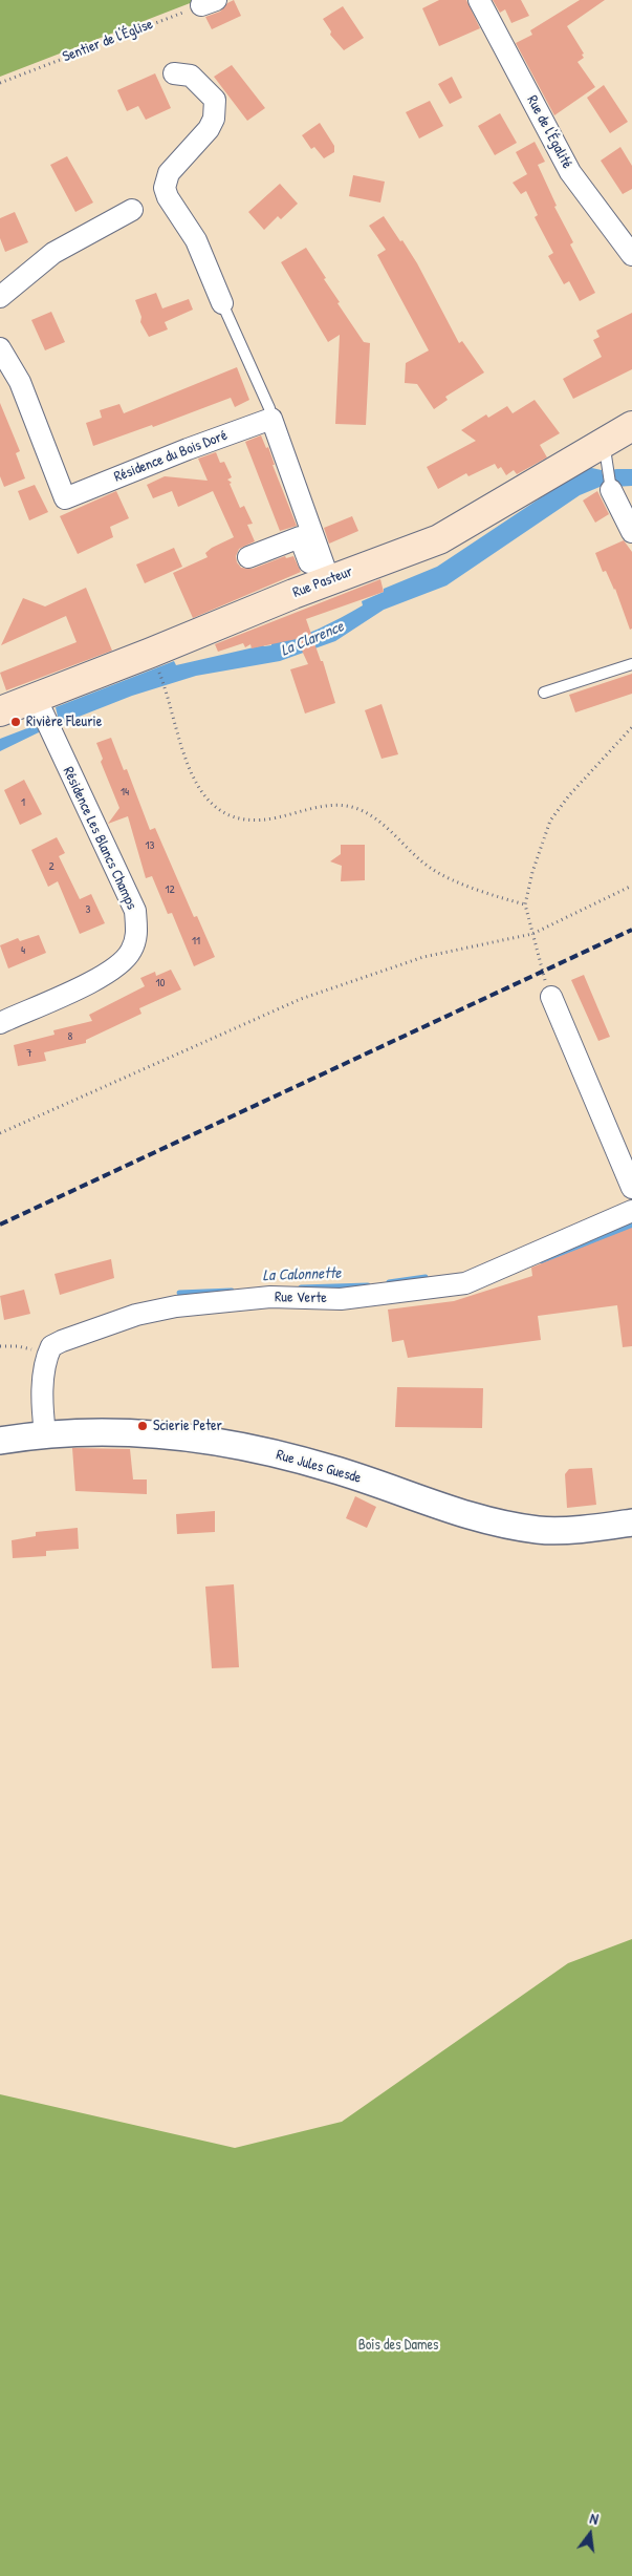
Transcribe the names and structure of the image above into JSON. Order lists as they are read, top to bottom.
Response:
{
  "streets": {
    "main road": ["Rue Pasteur"],
    "street": [
      "Rue de l'Égalité",
      "Résidence du Bois Doré",
      "Résidence Les Blancs Champs",
      "Rue Verte",
      "Rue Jules Guesde"
    ],
    "path": ["Sentier de l'Église"]
  },
  "crossings": [
    ["Rue Pasteur", "Résidence Les Blancs Champs"]
  ],
  "water": ["La Clarence", "La Calonnette"],
  "parks": ["Bois des Dames"],
  "places": ["Rivière Fleurie", "Scierie Peter"],
  "house_numbers": [
    "14",
    "1",
    "13",
    "2",
    "12",
    "3",
    "11",
    "4",
    "10",
    "8",
    "7"
  ],
  "north": "top"
}
